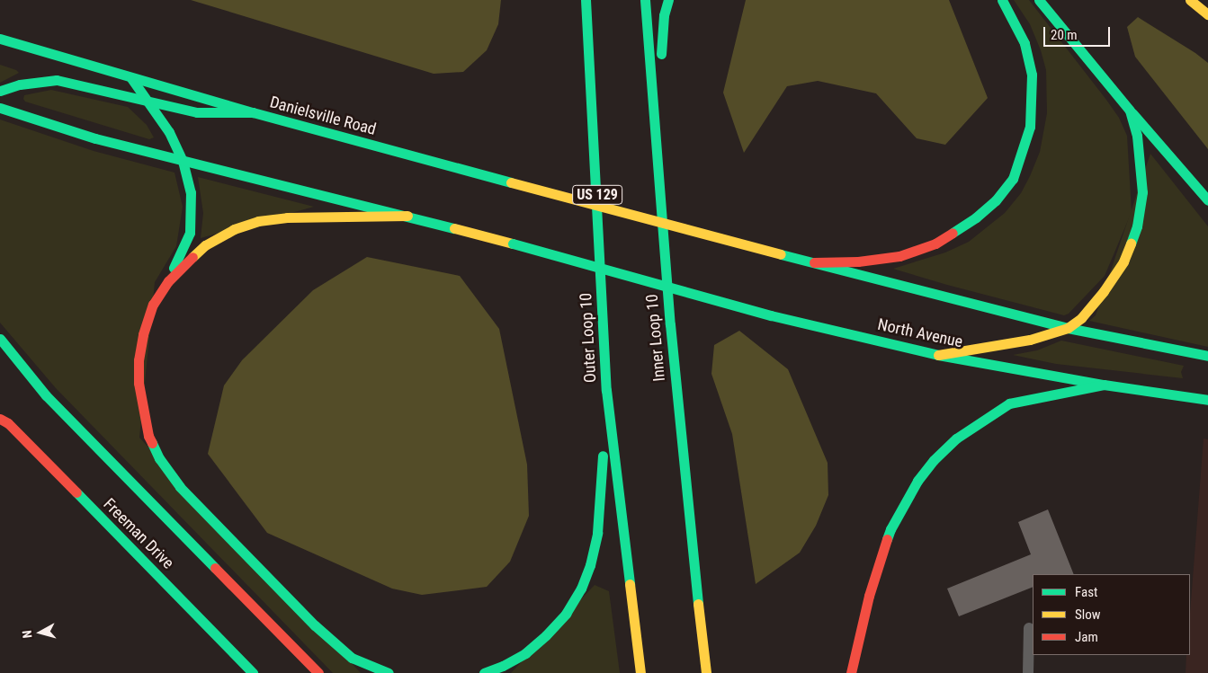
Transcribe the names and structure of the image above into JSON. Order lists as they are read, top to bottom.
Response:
{
  "streets": {
    "main road": [
      "Danielsville Road",
      "US 129",
      "North Avenue",
      "Outer Loop 10",
      "Inner Loop 10",
      "Freeman Drive"
    ]
  },
  "legend": ["Fast", "Slow", "Jam"],
  "scale_bar": "20 m",
  "north": "left"
}
